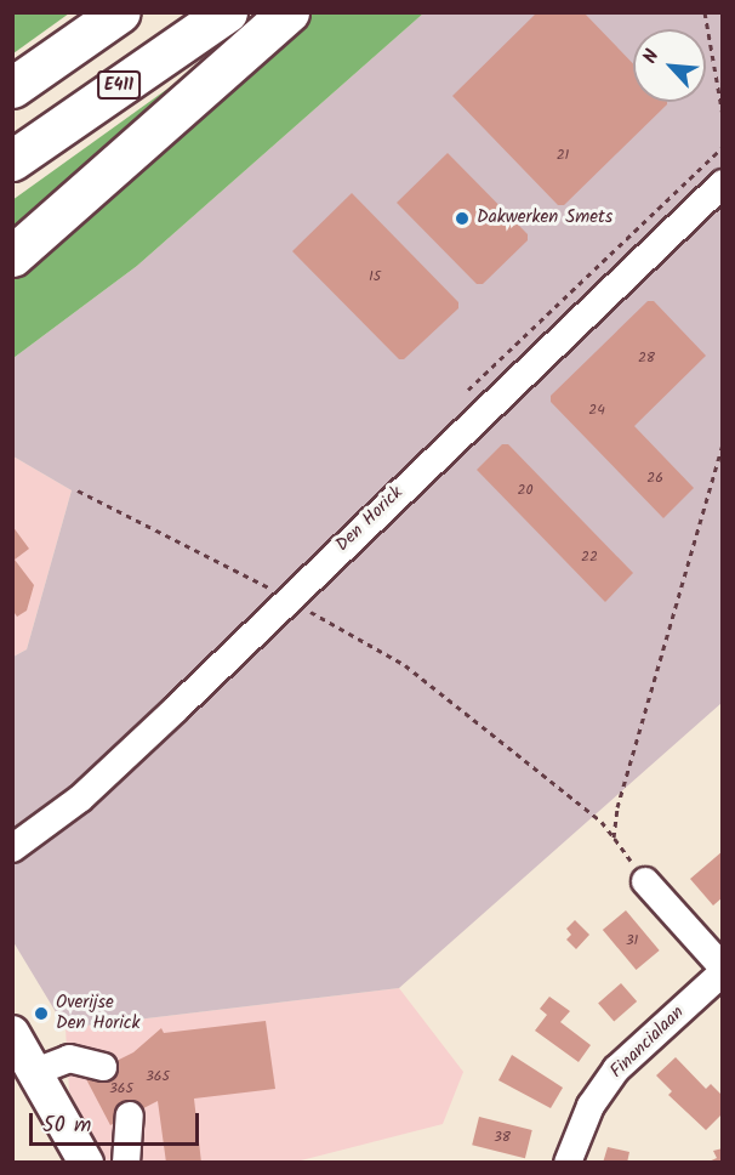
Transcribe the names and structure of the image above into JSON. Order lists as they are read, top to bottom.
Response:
{
  "streets": {
    "highway": ["E411"],
    "street": ["Den Horick", "Financialaan"]
  },
  "places": ["Dakwerken Smets", "Overijse Den Horick"],
  "house_numbers": [
    "21",
    "15",
    "28",
    "24",
    "26",
    "20",
    "22",
    "31",
    "365",
    "365",
    "38"
  ],
  "scale_bar": "50 m",
  "north": "top left"
}
